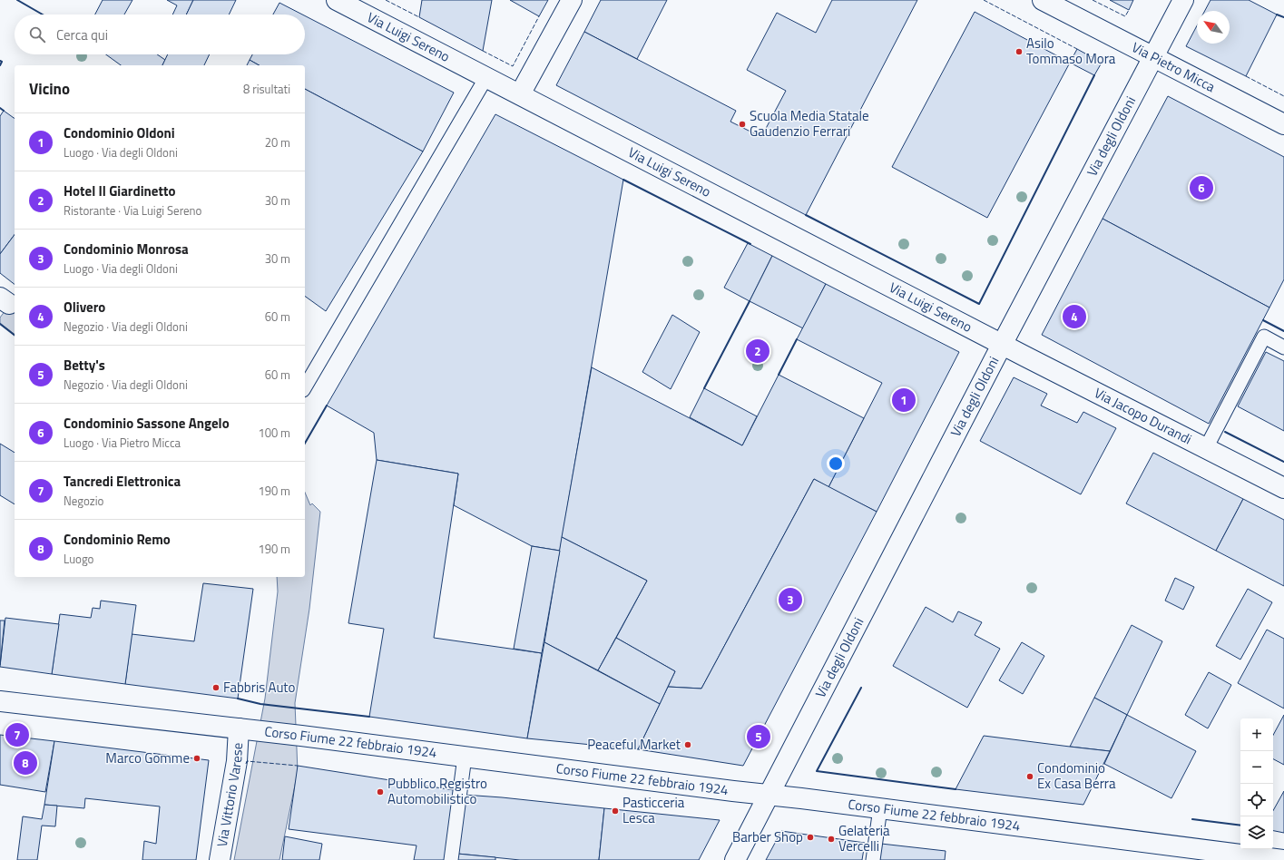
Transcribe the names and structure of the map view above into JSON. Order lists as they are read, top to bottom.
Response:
{
  "streets": {
    "street": [
      "Via Luigi Sereno",
      "Via Pietro Micca",
      "Via degli Oldoni",
      "Via Jacopo Durandi",
      "Corso Fiume 22 febbraio 1924",
      "Via Vittorio Varese"
    ]
  },
  "crossings": [
    ["Via Luigi Sereno", "Via degli Oldoni"],
    ["Via Luigi Sereno", "Via Jacopo Durandi"],
    ["Via Pietro Micca", "Via degli Oldoni"],
    ["Via degli Oldoni", "Via Jacopo Durandi"],
    ["Via degli Oldoni", "Corso Fiume 22 febbraio 1924"],
    ["Corso Fiume 22 febbraio 1924", "Via Vittorio Varese"]
  ],
  "places": [
    "Asilo Tommaso Mora",
    "Scuola Media Statale Gaudenzio Ferrari",
    "Fabbris Auto",
    "Peaceful Market",
    "Marco Gomme",
    "Condominio Ex Casa Berra",
    "Pubblico Registro Automobilistico",
    "Pasticceria Lesca",
    "Barber Shop",
    "Gelateria Vercelli"
  ],
  "north": "top left",
  "page": {
    "search": "Cerca qui",
    "heading": ["Vicino", "8 risultati"],
    "list": [
      {
        "mark": "1",
        "name": "Condominio Oldoni",
        "note": "Luogo · Via degli Oldoni",
        "value": "20 m"
      },
      {
        "mark": "2",
        "name": "Hotel Il Giardinetto",
        "note": "Ristorante · Via Luigi Sereno",
        "value": "30 m"
      },
      {
        "mark": "3",
        "name": "Condominio Monrosa",
        "note": "Luogo · Via degli Oldoni",
        "value": "30 m"
      },
      {
        "mark": "4",
        "name": "Olivero",
        "note": "Negozio · Via degli Oldoni",
        "value": "60 m"
      },
      {
        "mark": "5",
        "name": "Betty's",
        "note": "Negozio · Via degli Oldoni",
        "value": "60 m"
      },
      {
        "mark": "6",
        "name": "Condominio Sassone Angelo",
        "note": "Luogo · Via Pietro Micca",
        "value": "100 m"
      },
      {
        "mark": "7",
        "name": "Tancredi Elettronica",
        "note": "Negozio",
        "value": "190 m"
      },
      {
        "mark": "8",
        "name": "Condominio Remo",
        "note": "Luogo",
        "value": "190 m"
      }
    ],
    "pins": [
      "6",
      "4",
      "2",
      "1",
      "3",
      "7",
      "5",
      "8"
    ],
    "map_buttons": ["+", "−"]
  }
}
